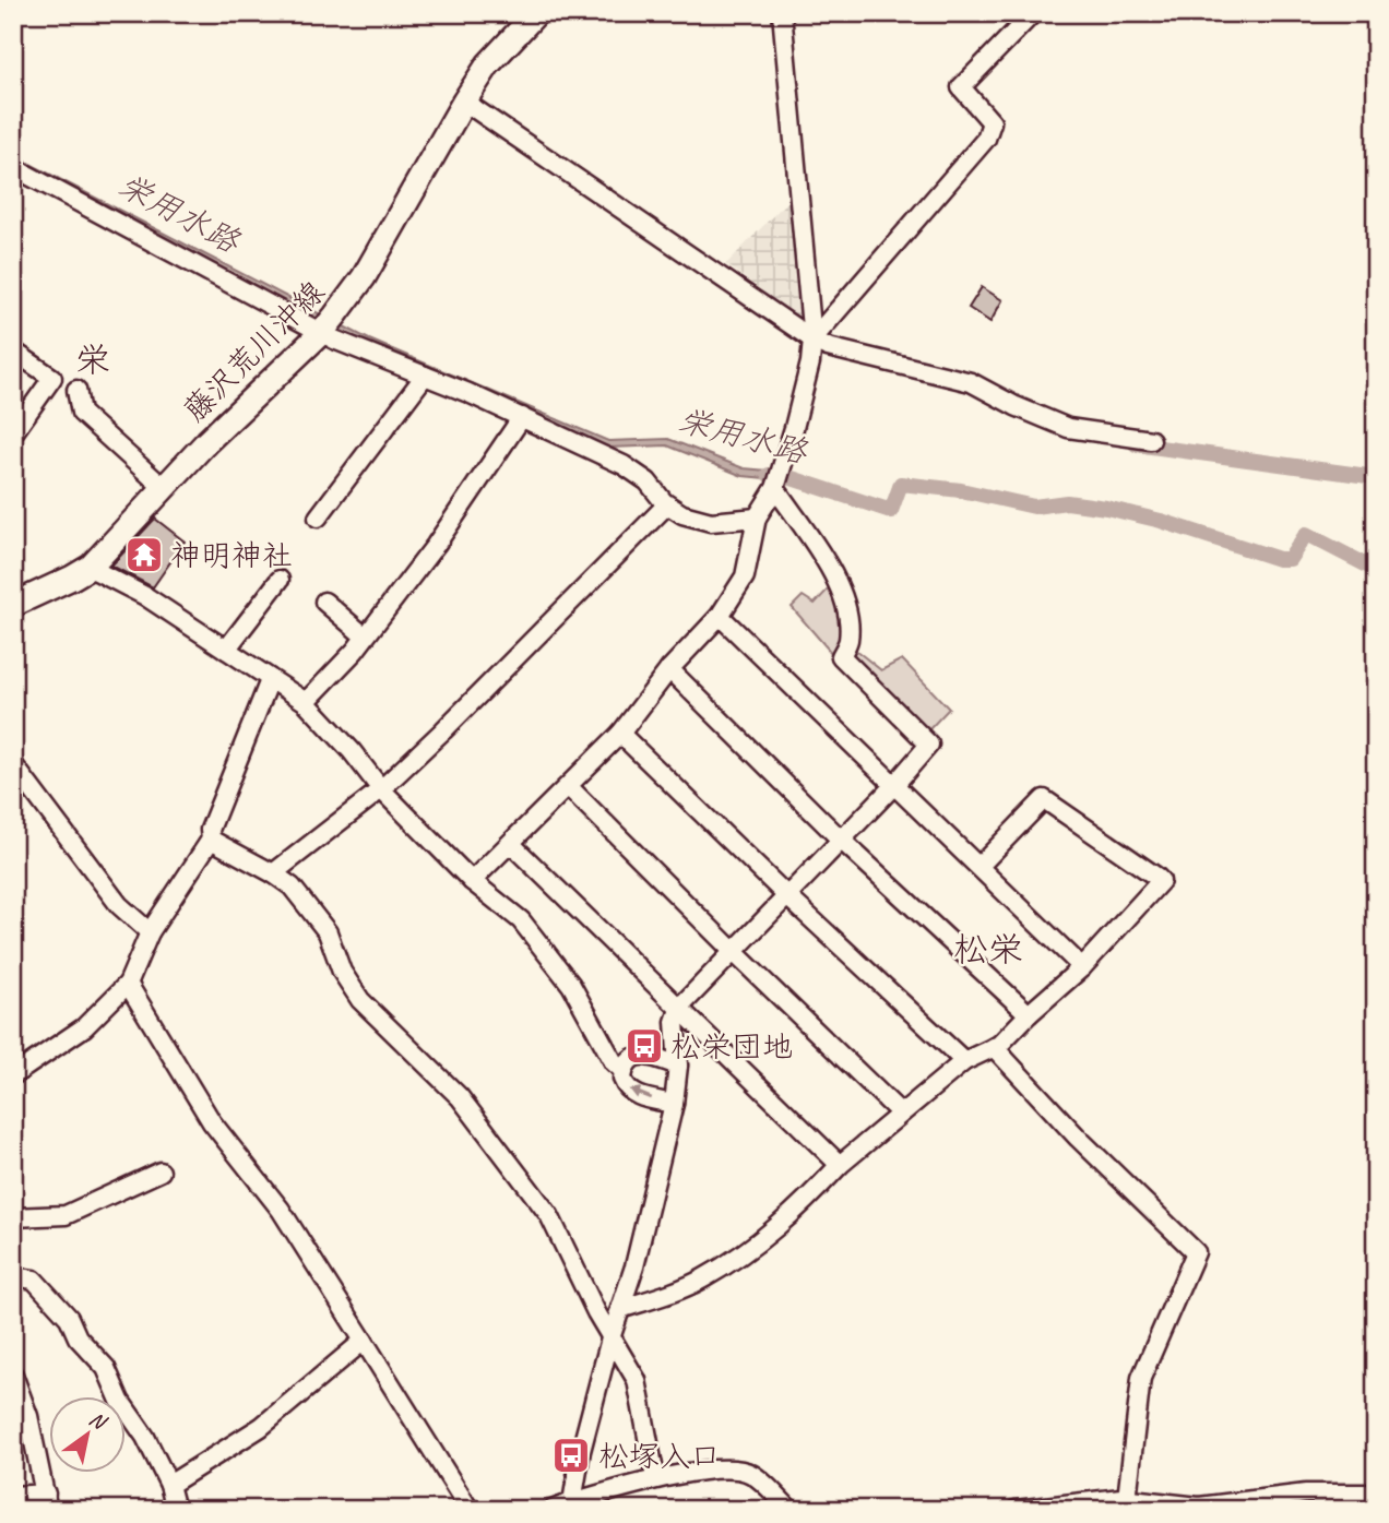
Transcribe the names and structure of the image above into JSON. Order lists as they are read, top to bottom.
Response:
{
  "streets": {
    "main road": ["藤沢荒川沖線"]
  },
  "districts": ["栄", "松栄"],
  "water": ["栄用水路"],
  "places": {
    "temple": ["神明神社"],
    "bus stop": ["松栄団地", "松塚入口"]
  },
  "north": "top right"
}
